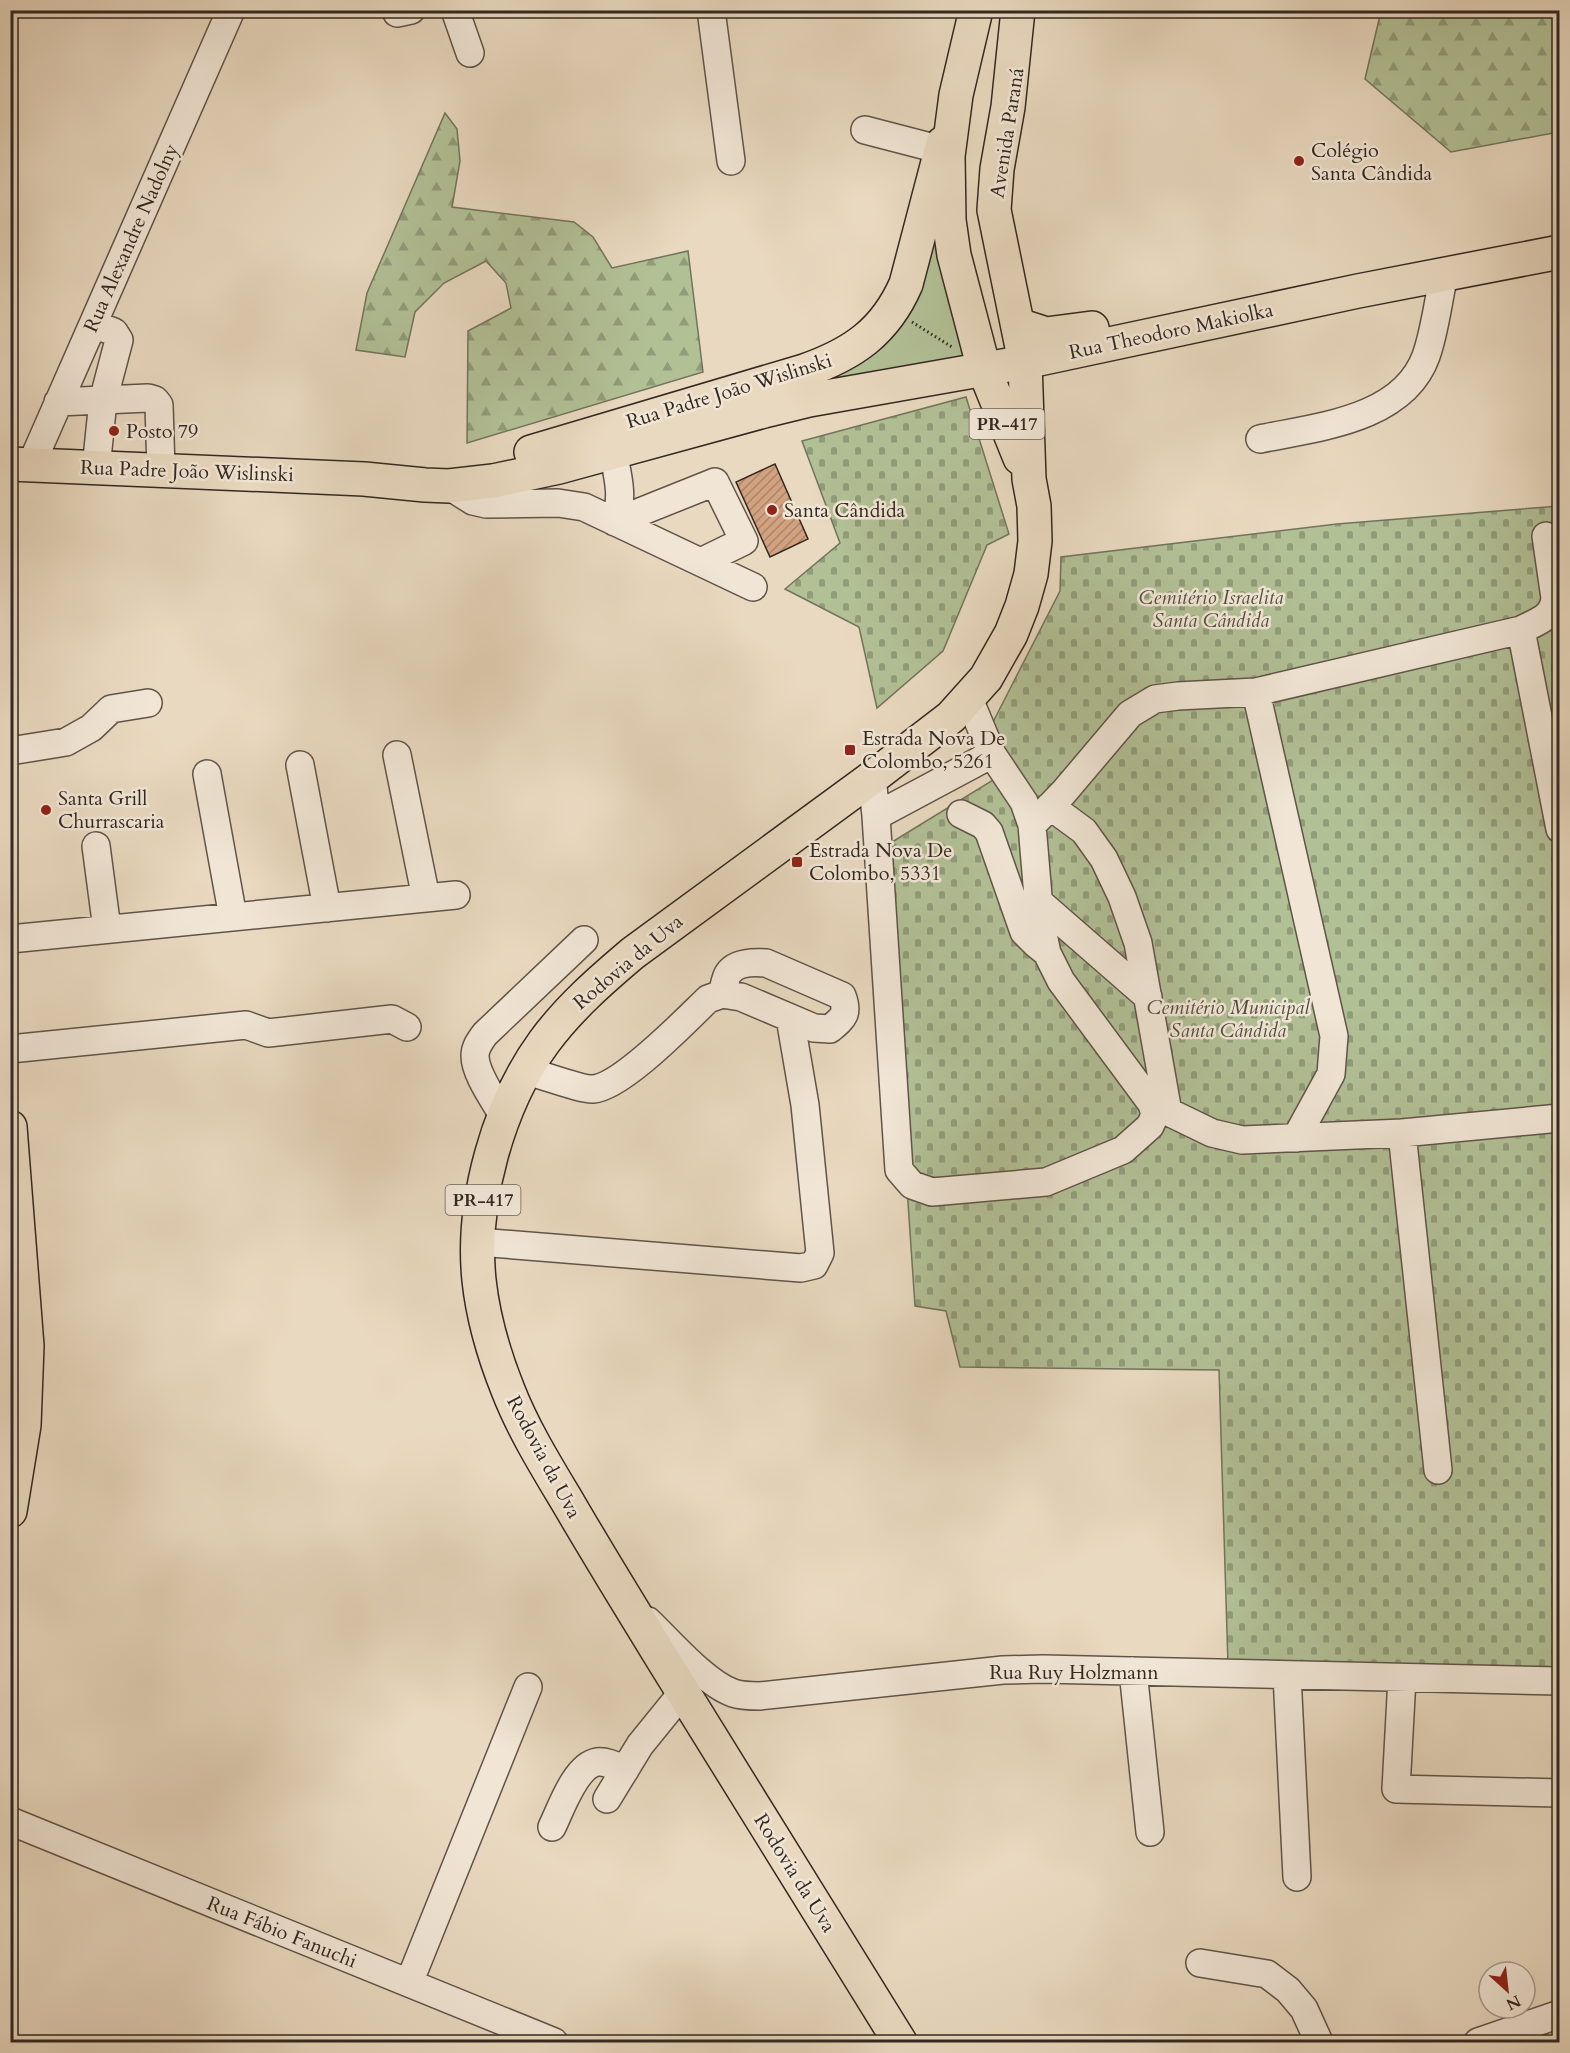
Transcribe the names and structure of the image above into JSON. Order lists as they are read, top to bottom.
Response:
{
  "streets": {
    "main road": [
      "Avenida Paraná",
      "Rua Theodoro Makiolka",
      "Rua Padre João Wislinski",
      "PR-417",
      "Rodovia da Uva"
    ],
    "street": ["Rua Alexandre Nadolny", "Rua Ruy Holzmann", "Rua Fábio Fanuchi"]
  },
  "crossings": [
    ["Avenida Paraná", "Rua Theodoro Makiolka"],
    ["Avenida Paraná", "Rodovia da Uva"],
    ["Rua Alexandre Nadolny", "Rua Padre João Wislinski"],
    ["Rua Theodoro Makiolka", "Rua Padre João Wislinski"],
    ["Rua Theodoro Makiolka", "Rodovia da Uva"],
    ["Rua Padre João Wislinski", "Rodovia da Uva"],
    ["Rodovia da Uva", "Rua Ruy Holzmann"]
  ],
  "parks": ["Cemitério Israelita Santa Cândida", "Cemitério Municipal Santa Cândida"],
  "places": {
    "other": [
      "Colégio Santa Cândida",
      "Posto 79",
      "Santa Cândida",
      "Santa Grill Churrascaria"
    ],
    "transit": ["Estrada Nova De Colombo, 5261", "Estrada Nova De Colombo, 5331"]
  },
  "north": "bottom right"
}
